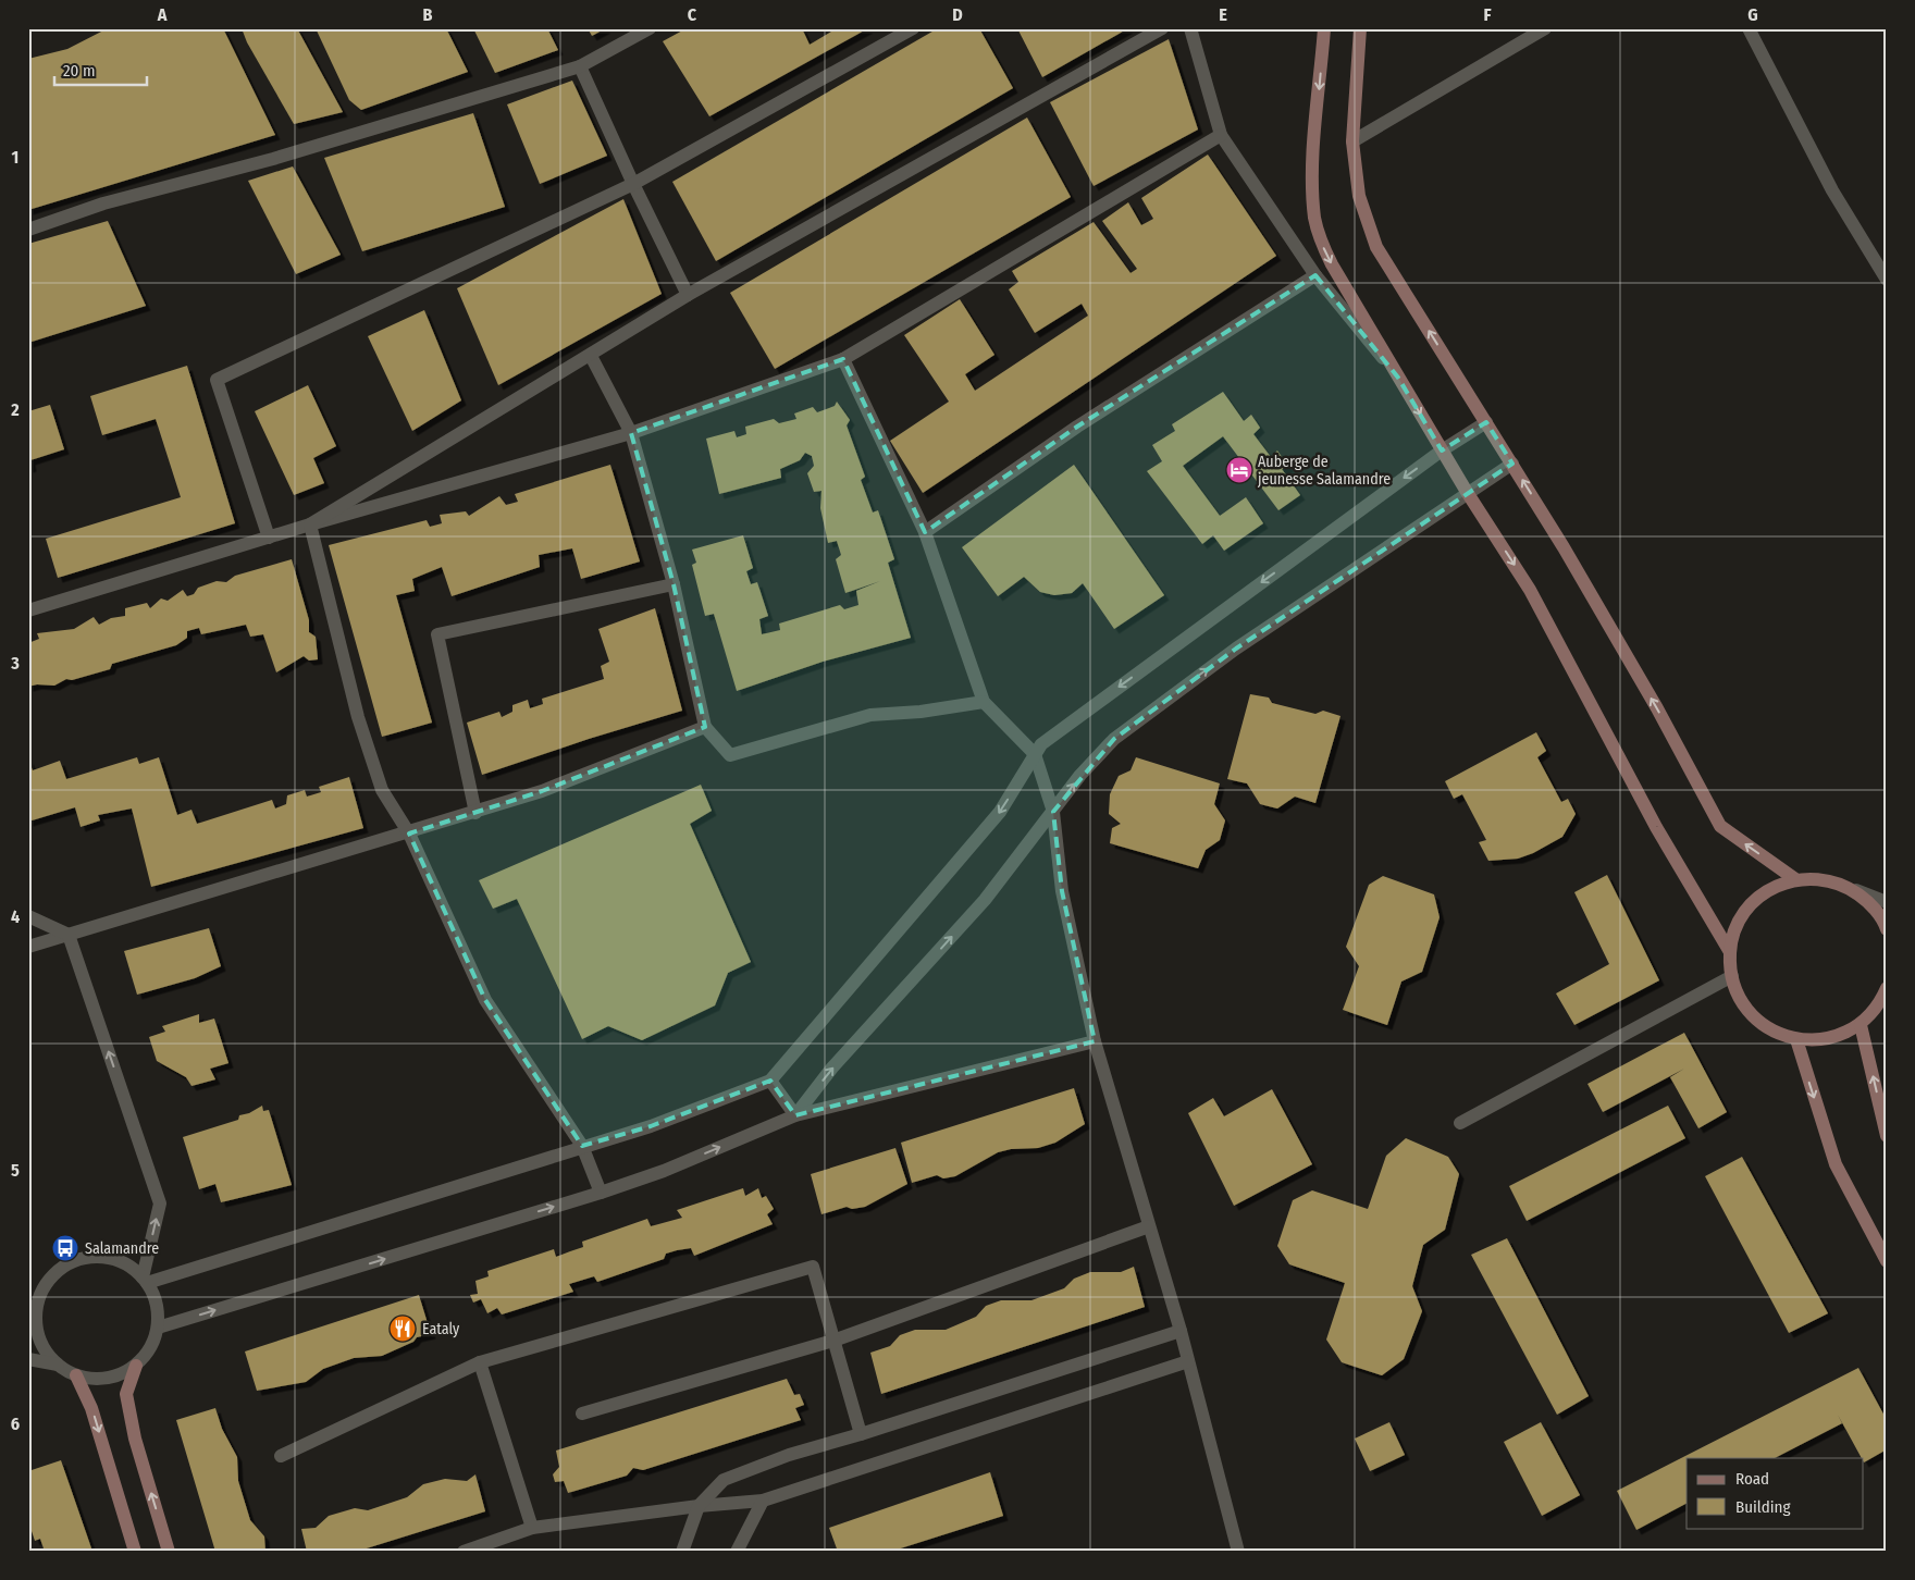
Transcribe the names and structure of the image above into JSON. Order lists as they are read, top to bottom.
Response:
{
  "places": {
    "hotel": ["Auberge de jeunesse Salamandre"],
    "bus stop": ["Salamandre"],
    "restaurant": ["Eataly"]
  },
  "legend": ["Road", "Building"],
  "scale_bar": "20 m",
  "grid": {
    "columns": [
      "A",
      "B",
      "C",
      "D",
      "E",
      "F",
      "G"
    ],
    "rows": [
      "1",
      "2",
      "3",
      "4",
      "5",
      "6"
    ]
  }
}
